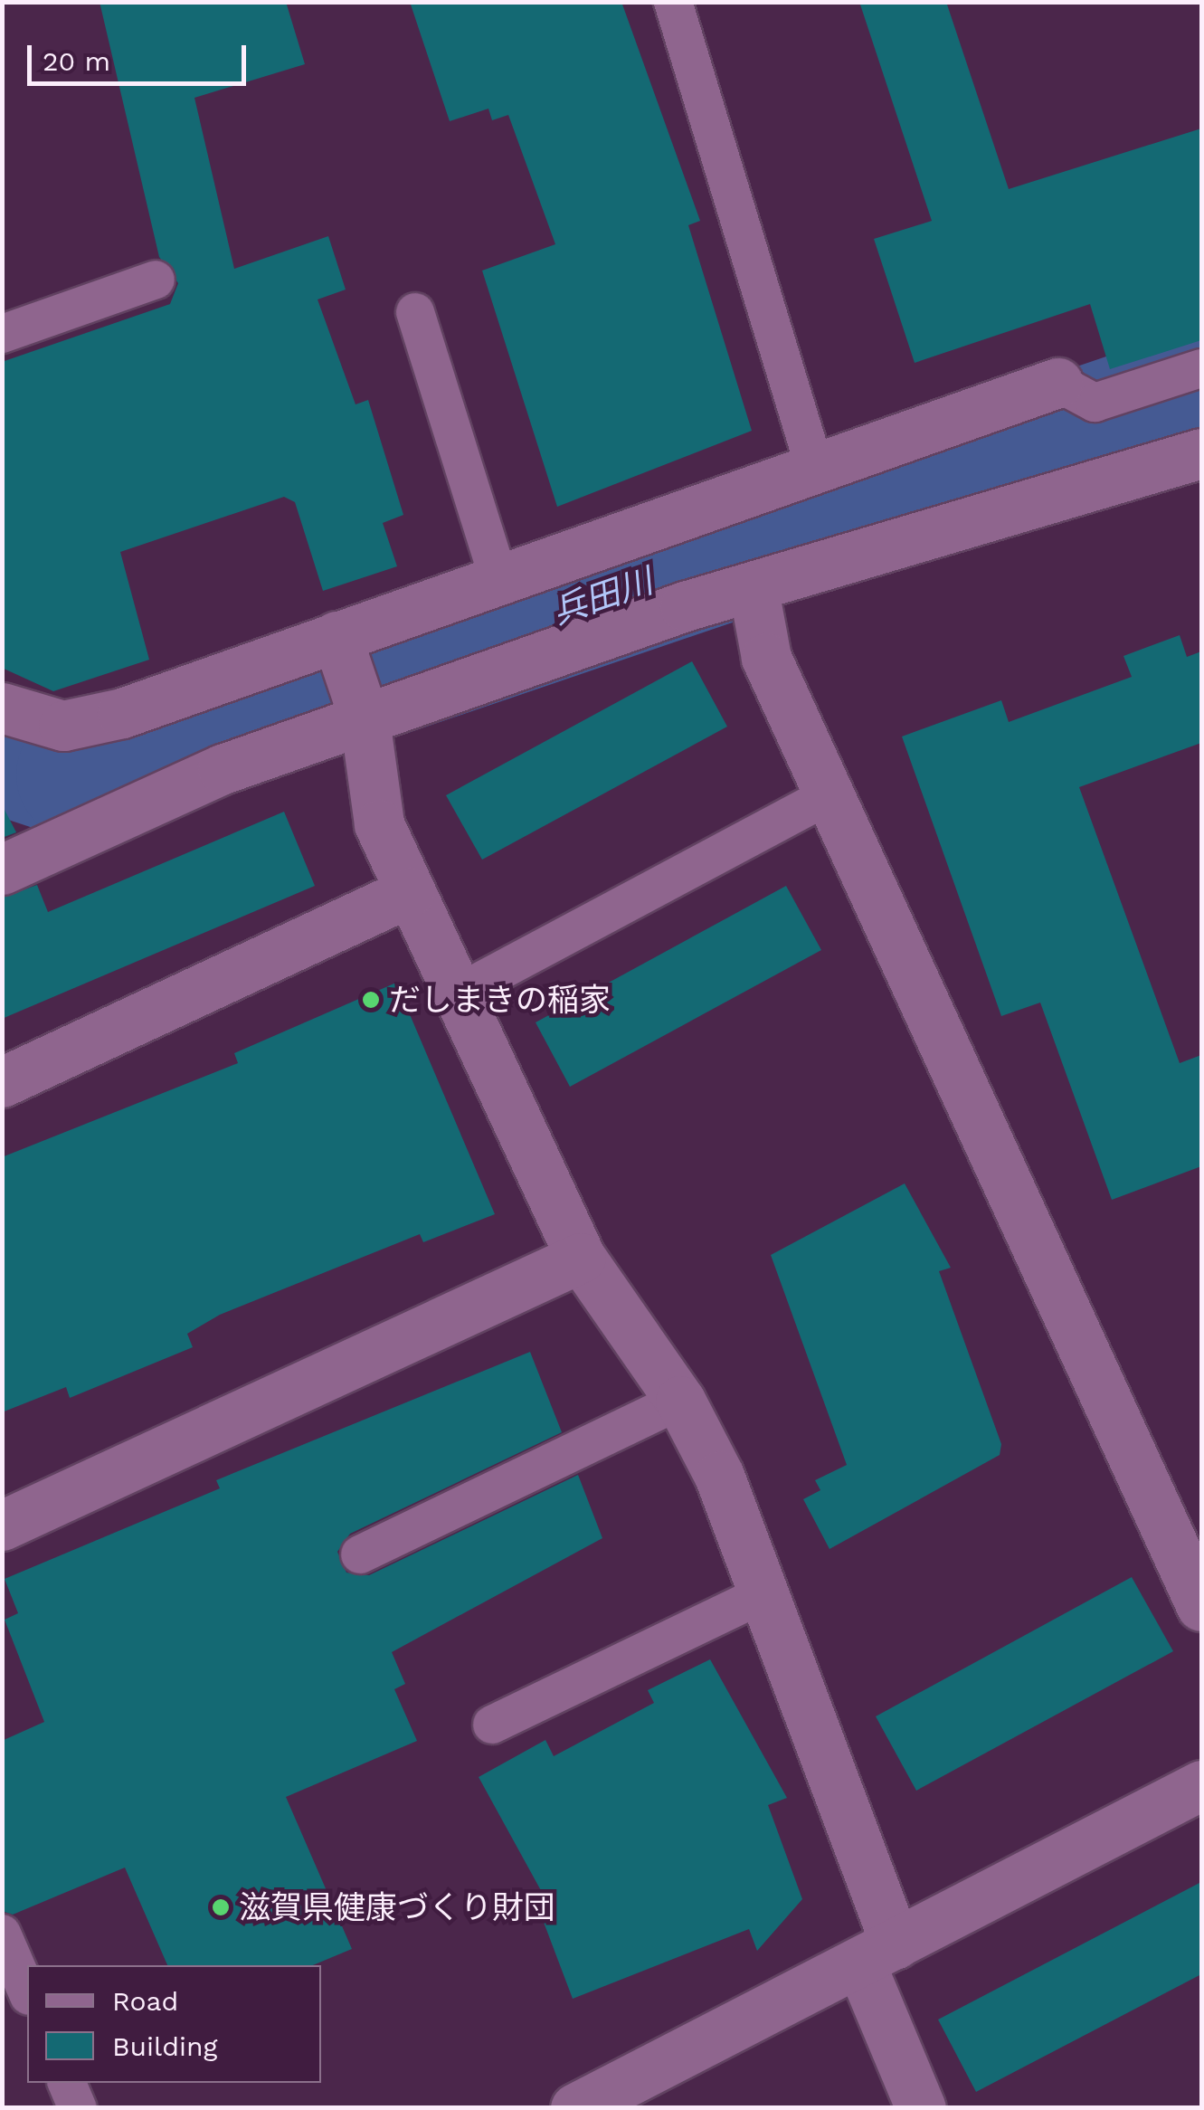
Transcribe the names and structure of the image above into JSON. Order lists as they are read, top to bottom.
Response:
{
  "water": ["兵田川"],
  "places": ["だしまきの稲家", "滋賀県健康づくり財団"],
  "legend": ["Road", "Building"],
  "scale_bar": "20 m"
}
